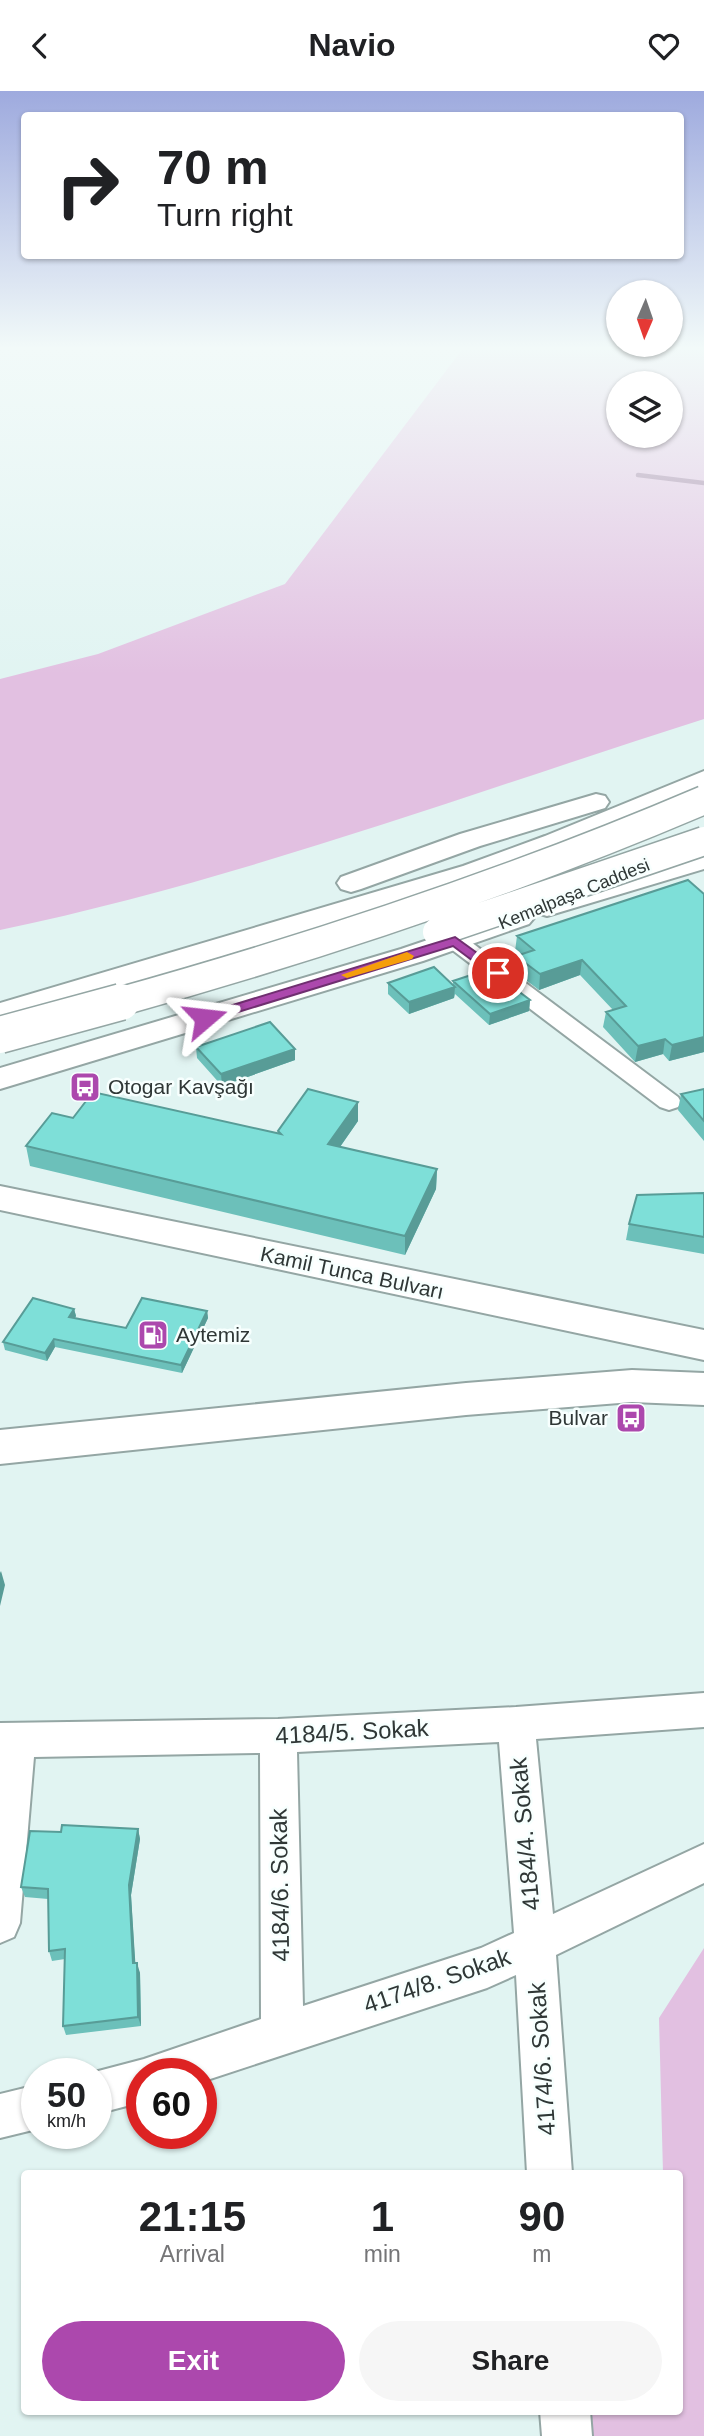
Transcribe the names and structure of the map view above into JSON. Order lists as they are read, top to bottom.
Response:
{
  "streets": {
    "main road": ["Kemalpaşa Caddesi", "Kamil Tunca Bulvarı"],
    "street": [
      "4184/5. Sokak",
      "4184/4. Sokak",
      "4184/6. Sokak",
      "4174/8. Sokak",
      "4174/6. Sokak"
    ]
  },
  "crossings": [
    ["4184/5. Sokak", "4184/4. Sokak"],
    ["4184/5. Sokak", "4184/6. Sokak"],
    ["4184/4. Sokak", "4174/8. Sokak"],
    ["4184/4. Sokak", "4174/6. Sokak"],
    ["4184/6. Sokak", "4174/8. Sokak"],
    ["4174/8. Sokak", "4174/6. Sokak"]
  ],
  "places": {
    "bus stop": ["Otogar Kavşağı", "Bulvar"],
    "fuel station": ["Aytemiz"]
  },
  "north": "bottom",
  "page": {
    "header": "Navio",
    "turn": ["70 m", "Turn right"],
    "speed": "50 km/h",
    "limit": "60",
    "eta": [
      "21:15",
      "Arrival",
      "1",
      "min",
      "90",
      "m"
    ],
    "buttons": ["Exit", "Share"]
  }
}
